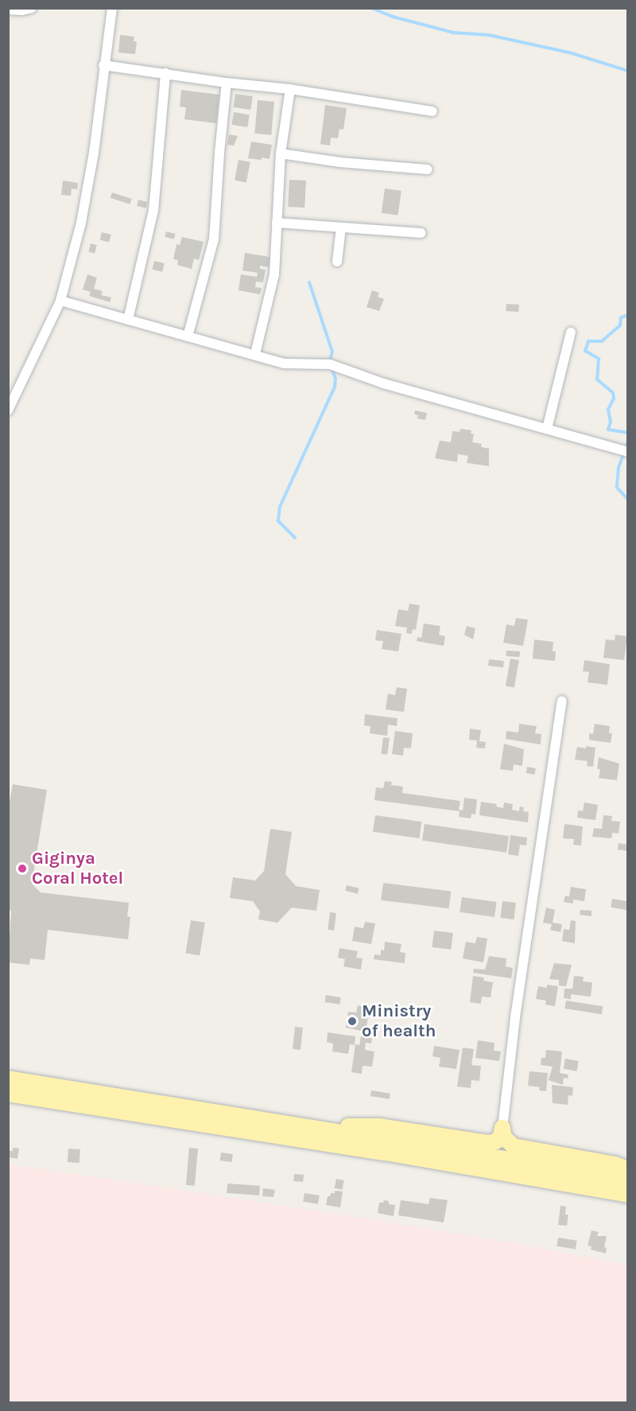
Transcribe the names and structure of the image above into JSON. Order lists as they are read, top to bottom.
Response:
{
  "places": ["Giginya Coral Hotel", "Ministry of health"]
}
